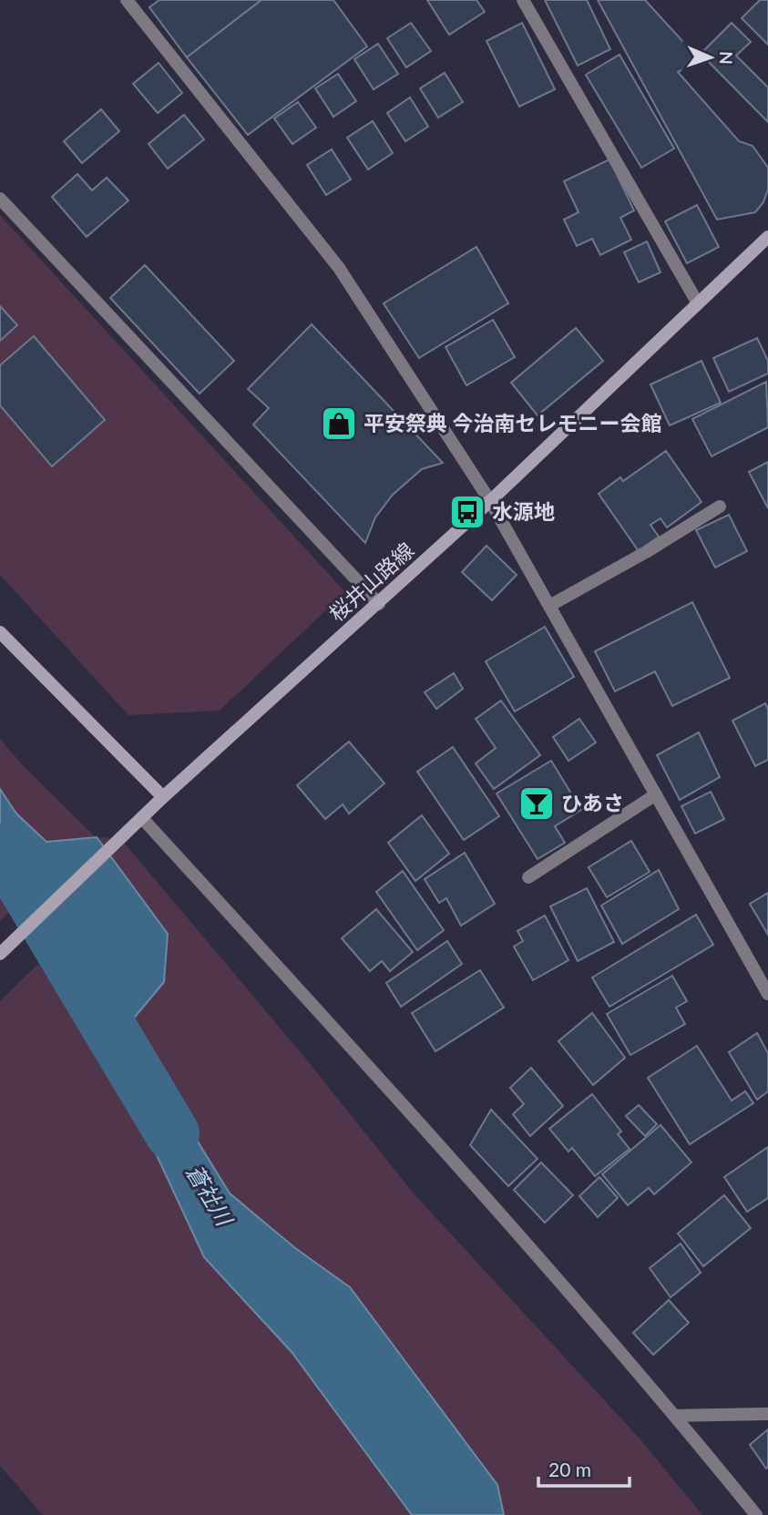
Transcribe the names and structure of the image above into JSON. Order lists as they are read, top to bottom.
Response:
{
  "streets": {
    "main road": ["桜井山路線"]
  },
  "water": ["蒼社川"],
  "places": {
    "shop": ["平安祭典 今治南セレモニー会館"],
    "bus stop": ["水源地"],
    "bar": ["ひあさ"]
  },
  "scale_bar": "20 m",
  "north": "right"
}
